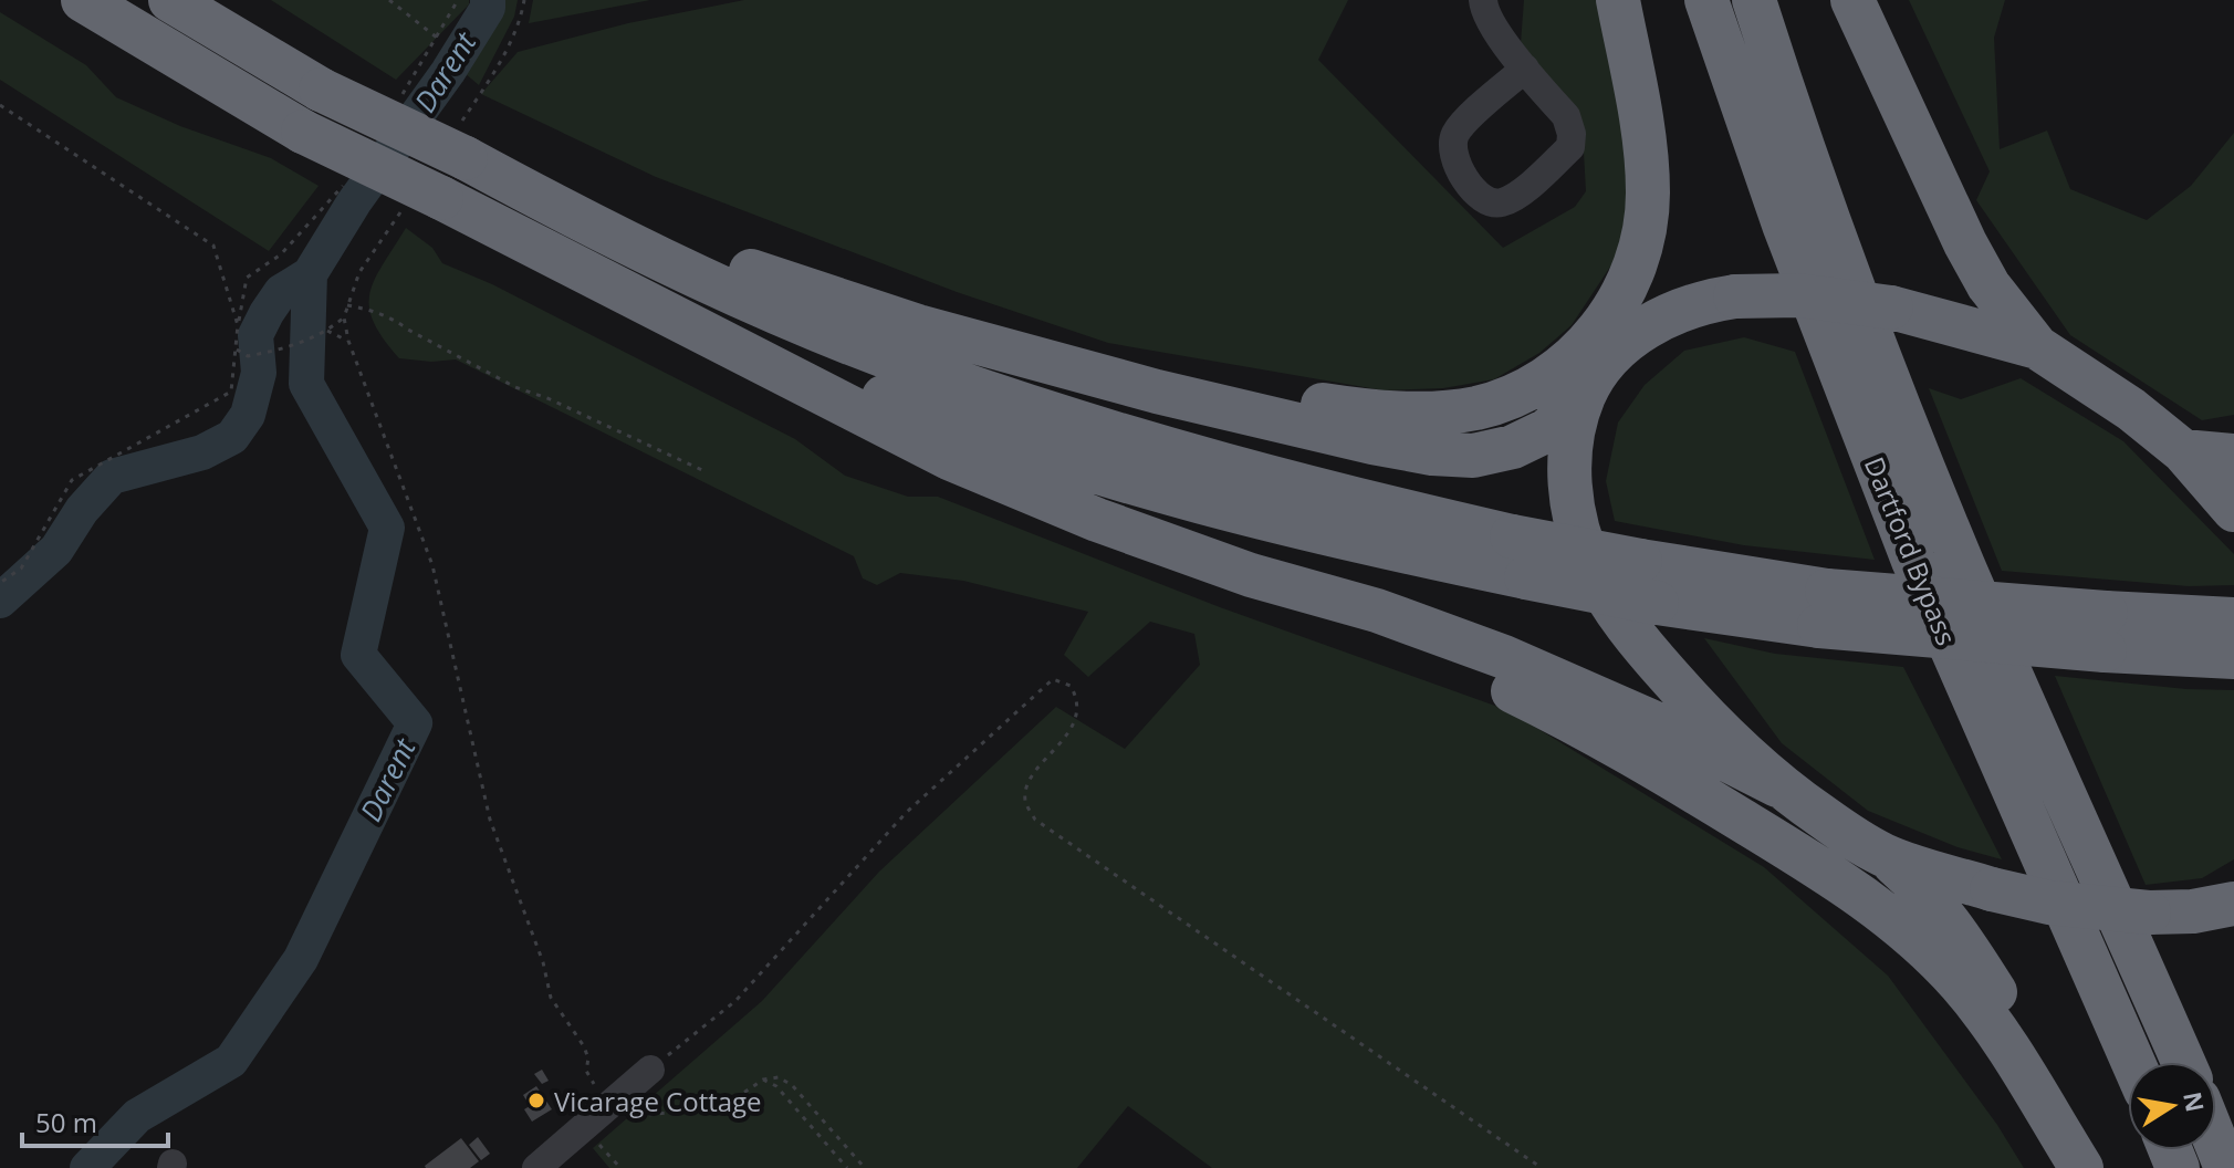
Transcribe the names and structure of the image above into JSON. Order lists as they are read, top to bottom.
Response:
{
  "streets": {
    "highway": ["Dartford Bypass"]
  },
  "water": ["Darent"],
  "places": ["Vicarage Cottage"],
  "scale_bar": "50 m",
  "north": "right"
}
